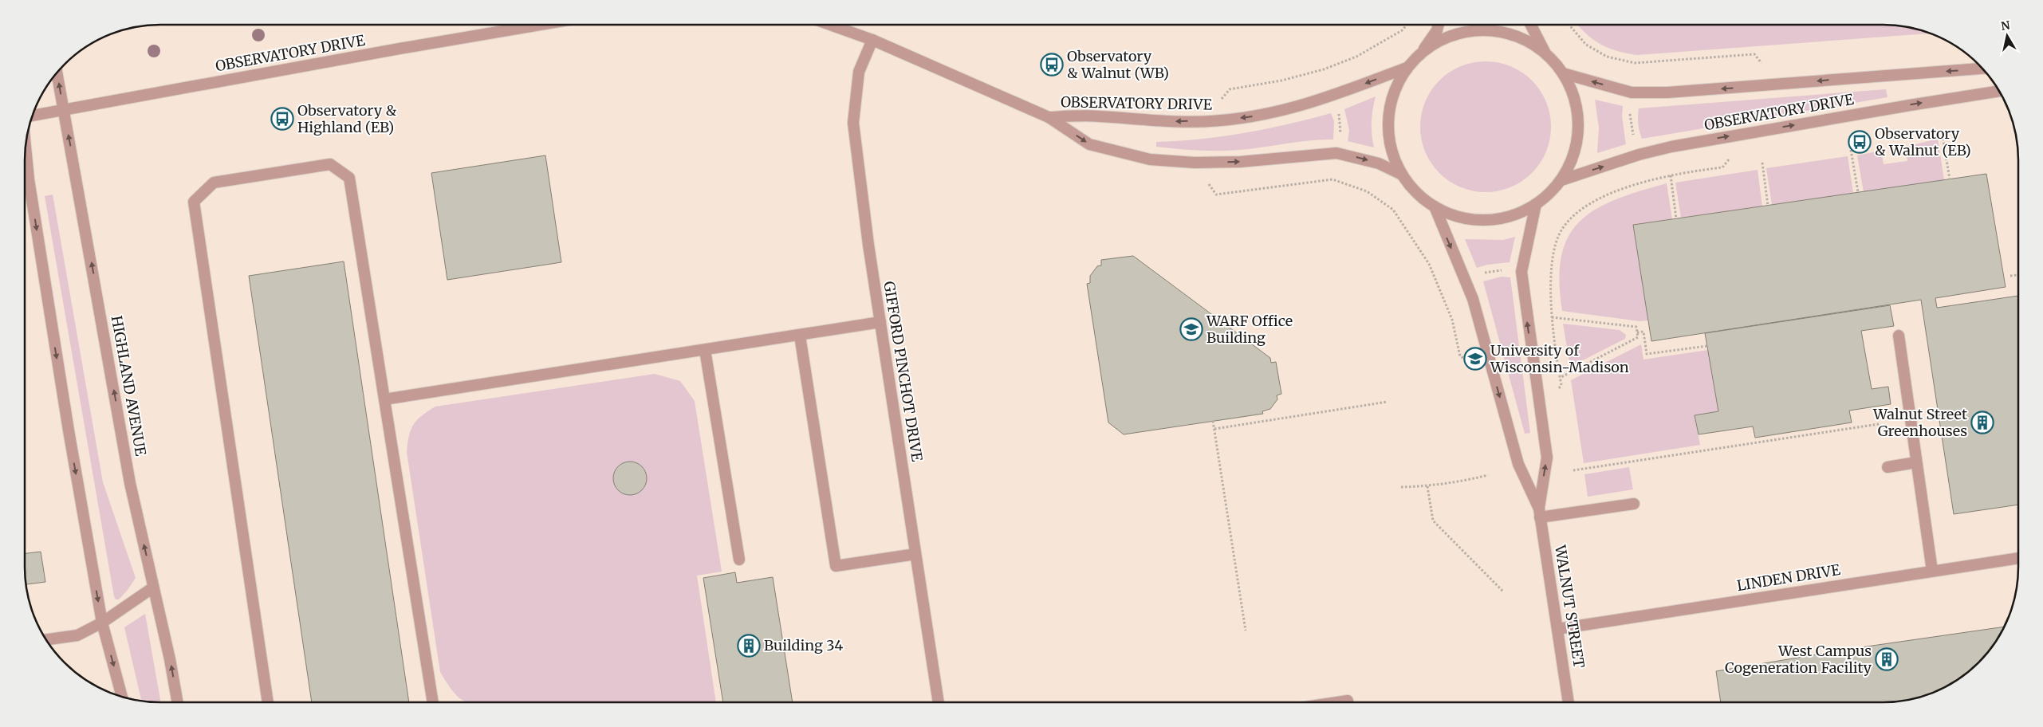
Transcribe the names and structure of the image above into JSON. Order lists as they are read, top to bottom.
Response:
{
  "streets": {
    "street": [
      "OBSERVATORY DRIVE",
      "GIFFORD PINCHOT DRIVE",
      "HIGHLAND AVENUE",
      "LINDEN DRIVE",
      "WALNUT STREET"
    ]
  },
  "crossings": [
    ["OBSERVATORY DRIVE", "GIFFORD PINCHOT DRIVE"],
    ["OBSERVATORY DRIVE", "HIGHLAND AVENUE"],
    ["LINDEN DRIVE", "WALNUT STREET"]
  ],
  "places": {
    "bus stop": ["Observatory & Walnut (WB)", "Observatory & Highland (EB)", "Observatory & Walnut (EB)"],
    "school or university": ["WARF Office Building", "University of Wisconsin-Madison"],
    "building": ["Walnut Street Greenhouses", "Building 34", "West Campus Cogeneration Facility"]
  },
  "north": "top"
}
